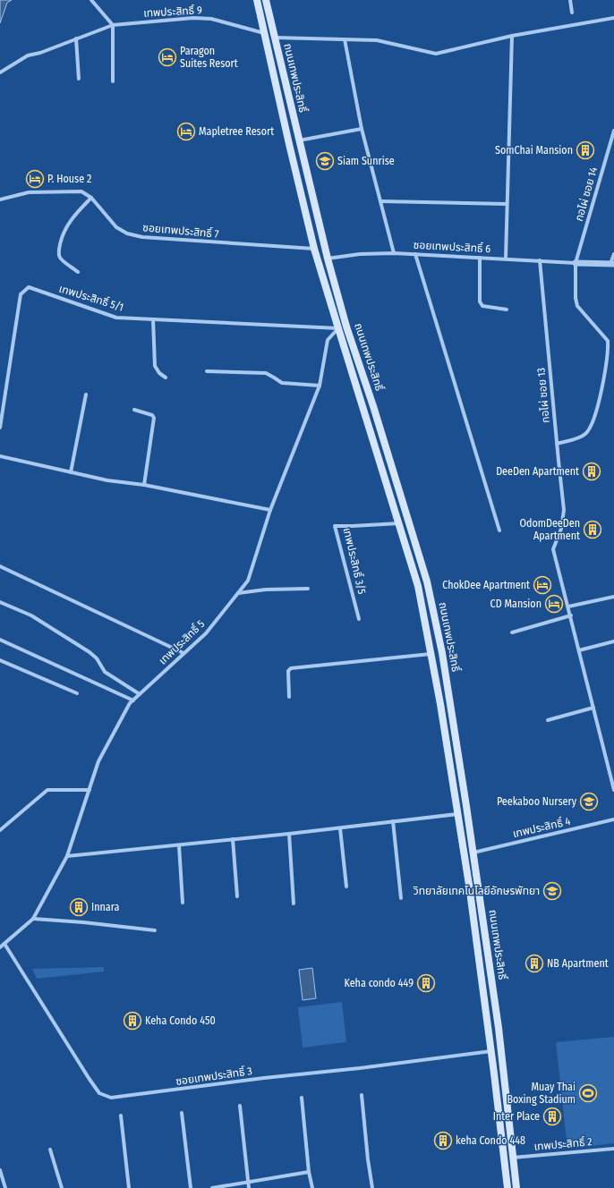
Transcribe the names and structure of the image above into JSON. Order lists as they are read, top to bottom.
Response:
{
  "streets": {
    "main road": ["ถนนเทพประสิทธิ์"],
    "street": [
      "เทพประสิทธิ์ 9",
      "กอไผ่ ซอย 14",
      "ซอยเทพประสิทธิ์ 7",
      "ซอยเทพประสิทธิ์ 6",
      "เทพประสิทธิ์ 5/1",
      "กอไผ่ ซอย 13",
      "เทพประสิทธิ์ 3/5",
      "เทพประสิทธิ์ 5",
      "เทพประสิทธิ์ 4",
      "ซอยเทพประสิทธิ์ 3",
      "เทพประสิทธิ์ 2"
    ]
  },
  "crossings": [
    ["เทพประสิทธิ์ 9", "ถนนเทพประสิทธิ์"],
    ["ถนนเทพประสิทธิ์", "ซอยเทพประสิทธิ์ 7"],
    ["ถนนเทพประสิทธิ์", "ซอยเทพประสิทธิ์ 6"],
    ["ถนนเทพประสิทธิ์", "เทพประสิทธิ์ 5/1"],
    ["ถนนเทพประสิทธิ์", "เทพประสิทธิ์ 3/5"],
    ["ถนนเทพประสิทธิ์", "เทพประสิทธิ์ 5"],
    ["ถนนเทพประสิทธิ์", "เทพประสิทธิ์ 4"],
    ["ถนนเทพประสิทธิ์", "ซอยเทพประสิทธิ์ 3"],
    ["ถนนเทพประสิทธิ์", "เทพประสิทธิ์ 2"],
    ["กอไผ่ ซอย 14", "ซอยเทพประสิทธิ์ 6"],
    ["กอไผ่ ซอย 14", "กอไผ่ ซอย 13"],
    ["ซอยเทพประสิทธิ์ 6", "กอไผ่ ซอย 13"],
    ["เทพประสิทธิ์ 5/1", "เทพประสิทธิ์ 5"],
    ["เทพประสิทธิ์ 5", "ซอยเทพประสิทธิ์ 3"]
  ],
  "places": {
    "hotel": [
      "Paragon Suites Resort",
      "Mapletree Resort",
      "P. House 2",
      "ChokDee Apartment",
      "CD Mansion"
    ],
    "building": [
      "SomChai Mansion",
      "DeeDen Apartment",
      "OdomDeeDen Apartment",
      "Innara",
      "NB Apartment",
      "Keha condo 449",
      "Keha Condo 450",
      "Inter Place",
      "keha Condo 448"
    ],
    "school or university": ["Siam Sunrise", "Peekaboo Nursery", "วิทยาลัยเทคโนโลยีอักษรพัทยา"],
    "sports": ["Muay Thai Boxing Stadium"]
  }
}
